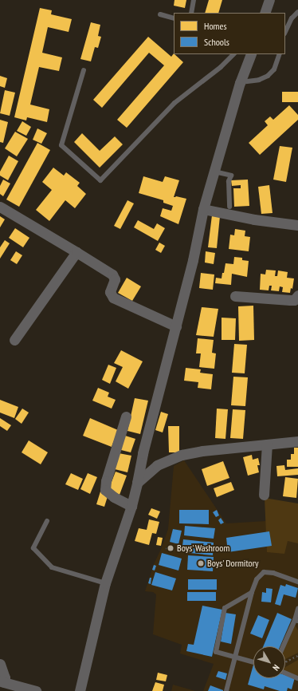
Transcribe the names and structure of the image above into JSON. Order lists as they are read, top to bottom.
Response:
{
  "places": ["Boys' Washroom", "Boys' Dormitory"],
  "legend": ["Homes", "Schools"],
  "north": "bottom right"
}
